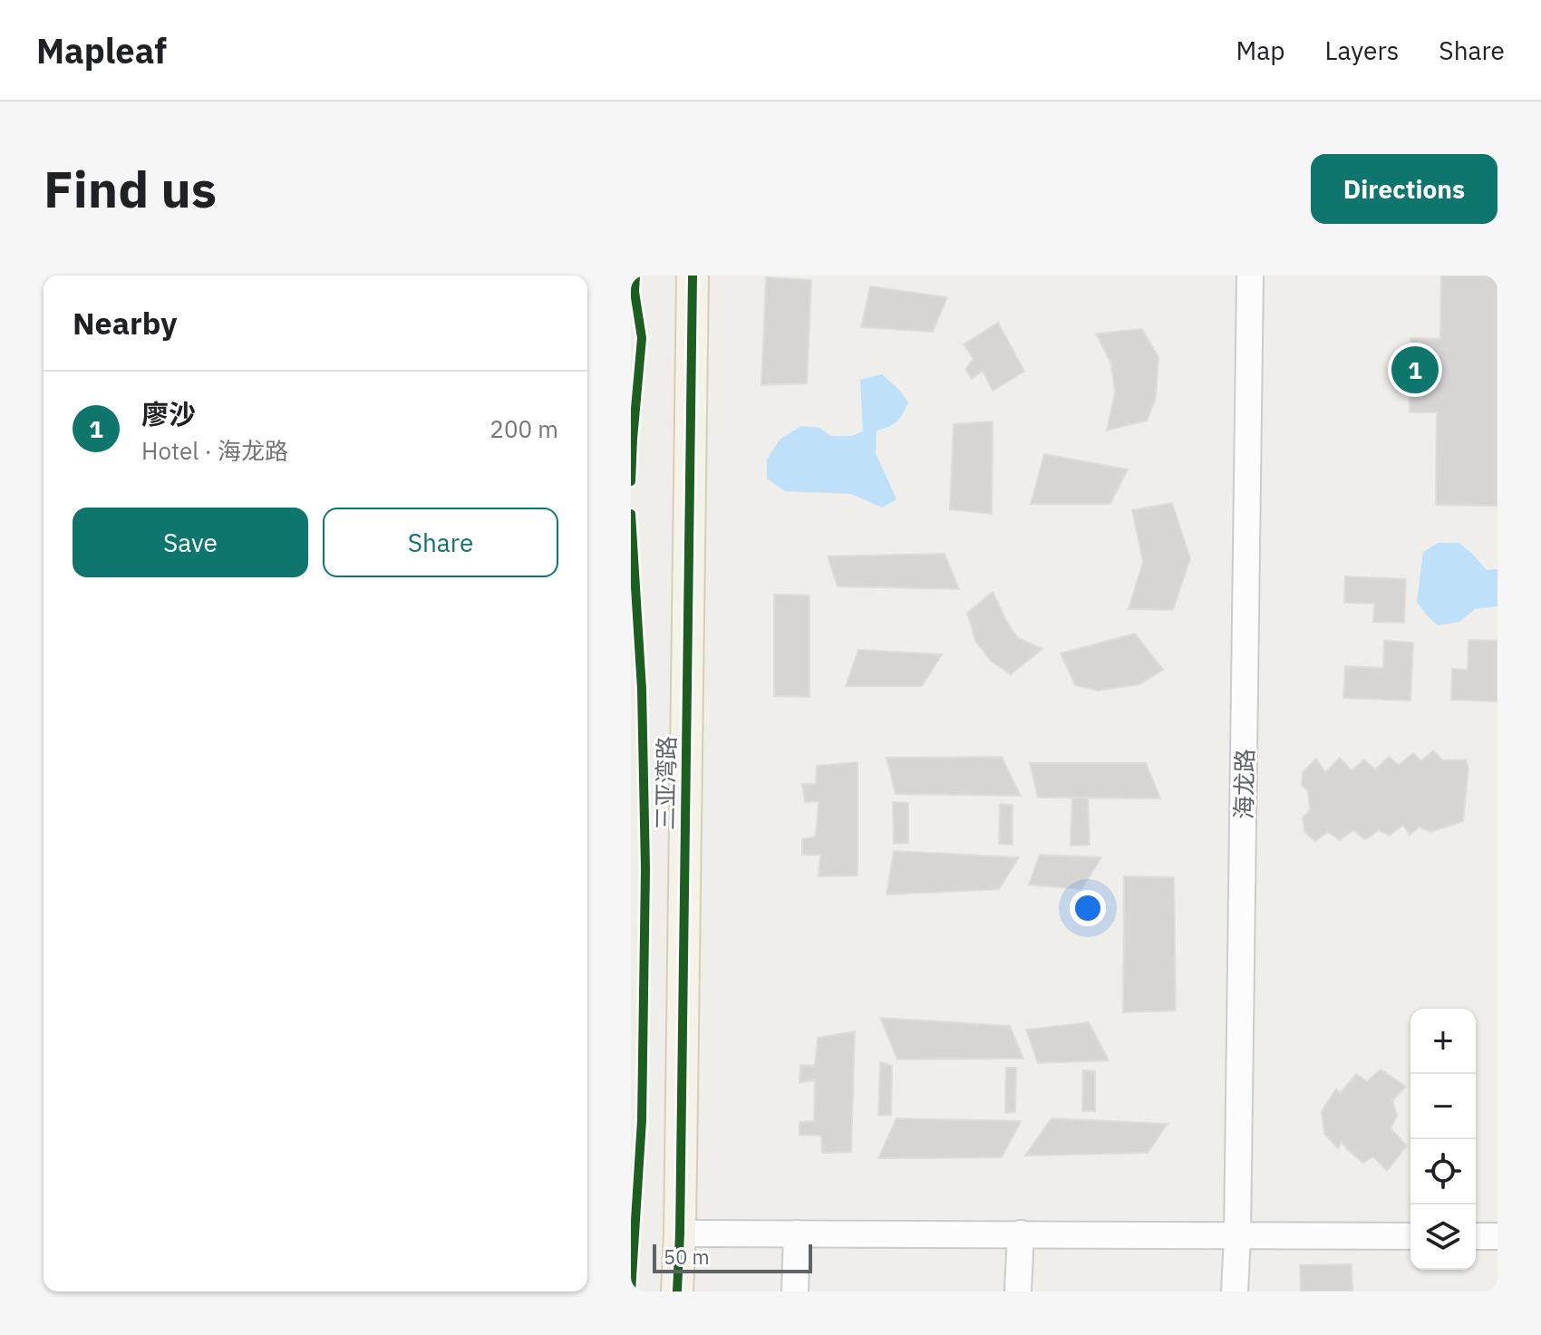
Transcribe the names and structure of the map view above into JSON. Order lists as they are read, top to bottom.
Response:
{
  "streets": {
    "main road": ["三亚湾路"],
    "street": ["海龙路"]
  },
  "scale_bar": "50 m",
  "page": {
    "header": "Mapleaf",
    "nav": ["Map", "Layers", "Share"],
    "buttons": [
      "Directions",
      ["Save", "Share"]
    ],
    "title": "Find us",
    "heading": "Nearby",
    "pins": "1",
    "list": [
      {
        "mark": "1",
        "name": "廖沙",
        "note": "Hotel · 海龙路",
        "value": "200 m"
      }
    ],
    "map_buttons": ["+", "−"],
    "scale": "50 m"
  }
}
